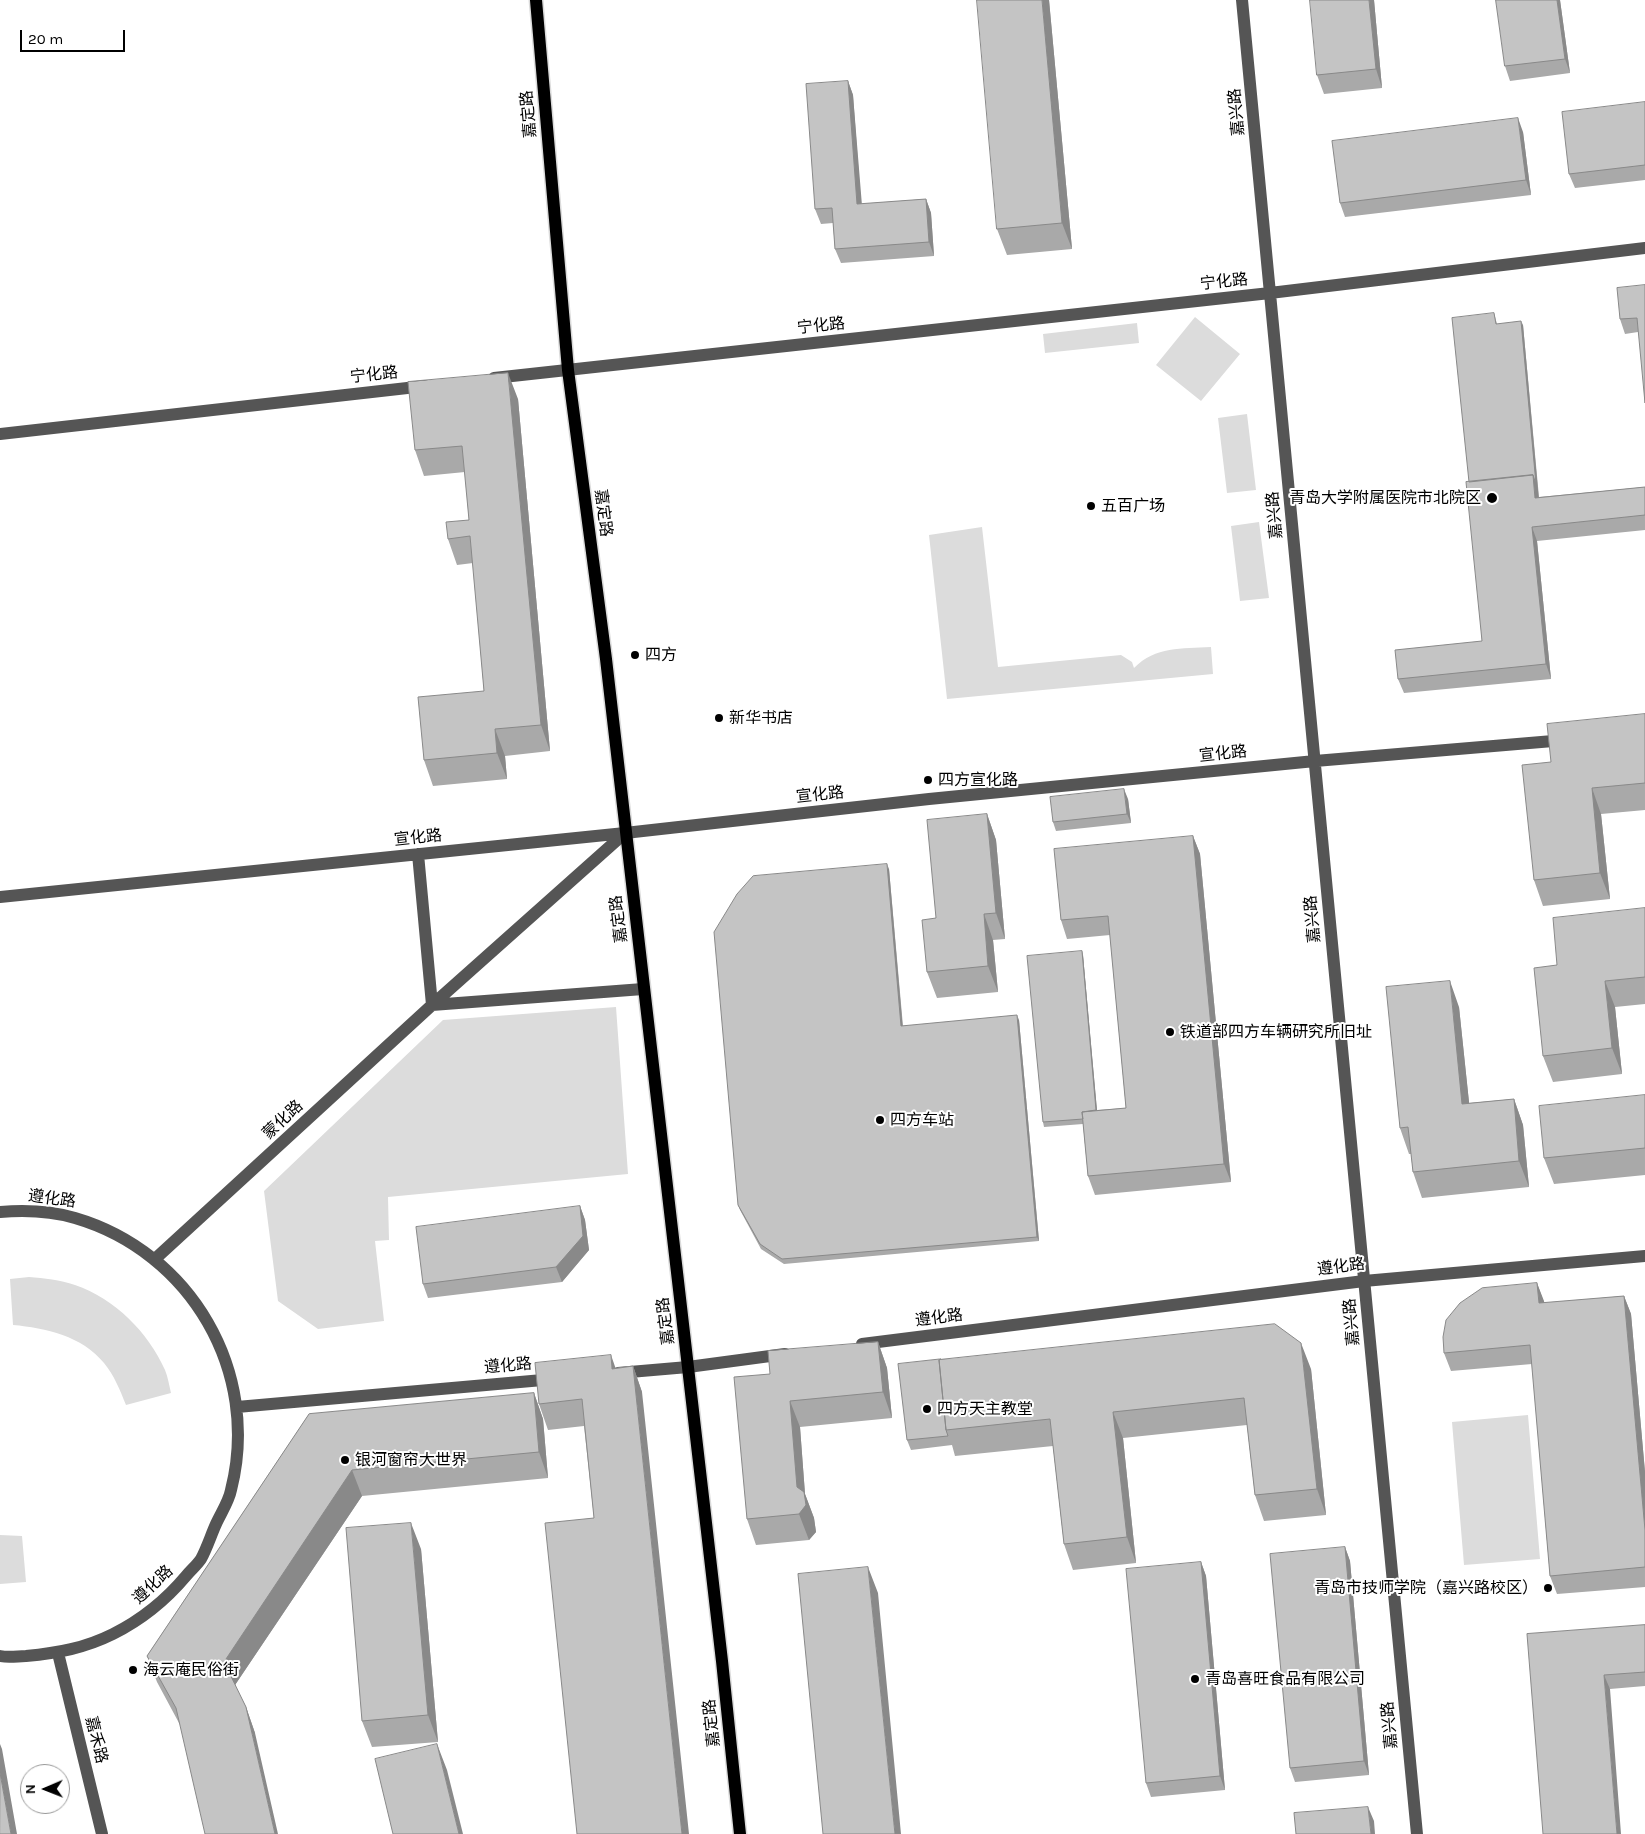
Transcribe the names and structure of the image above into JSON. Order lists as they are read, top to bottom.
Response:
{
  "streets": {
    "main road": ["嘉定路"],
    "street": [
      "嘉兴路",
      "宁化路",
      "宣化路",
      "蒙化路",
      "遵化路",
      "嘉禾路"
    ]
  },
  "crossings": [
    ["嘉兴路", "宁化路"],
    ["嘉兴路", "宣化路"],
    ["嘉兴路", "遵化路"],
    ["嘉定路", "宁化路"],
    ["嘉定路", "宣化路"],
    ["嘉定路", "蒙化路"],
    ["宣化路", "蒙化路"],
    ["蒙化路", "遵化路"],
    ["遵化路", "嘉禾路"]
  ],
  "places": [
    "青岛大学附属医院市北院区",
    "五百广场",
    "四方",
    "新华书店",
    "四方宣化路",
    "铁道部四方车辆研究所旧址",
    "四方车站",
    "四方天主教堂",
    "银河窗帘大世界",
    "青岛市技师学院（嘉兴路校区）",
    "海云庵民俗街",
    "青岛喜旺食品有限公司"
  ],
  "scale_bar": "20 m",
  "north": "left"
}
